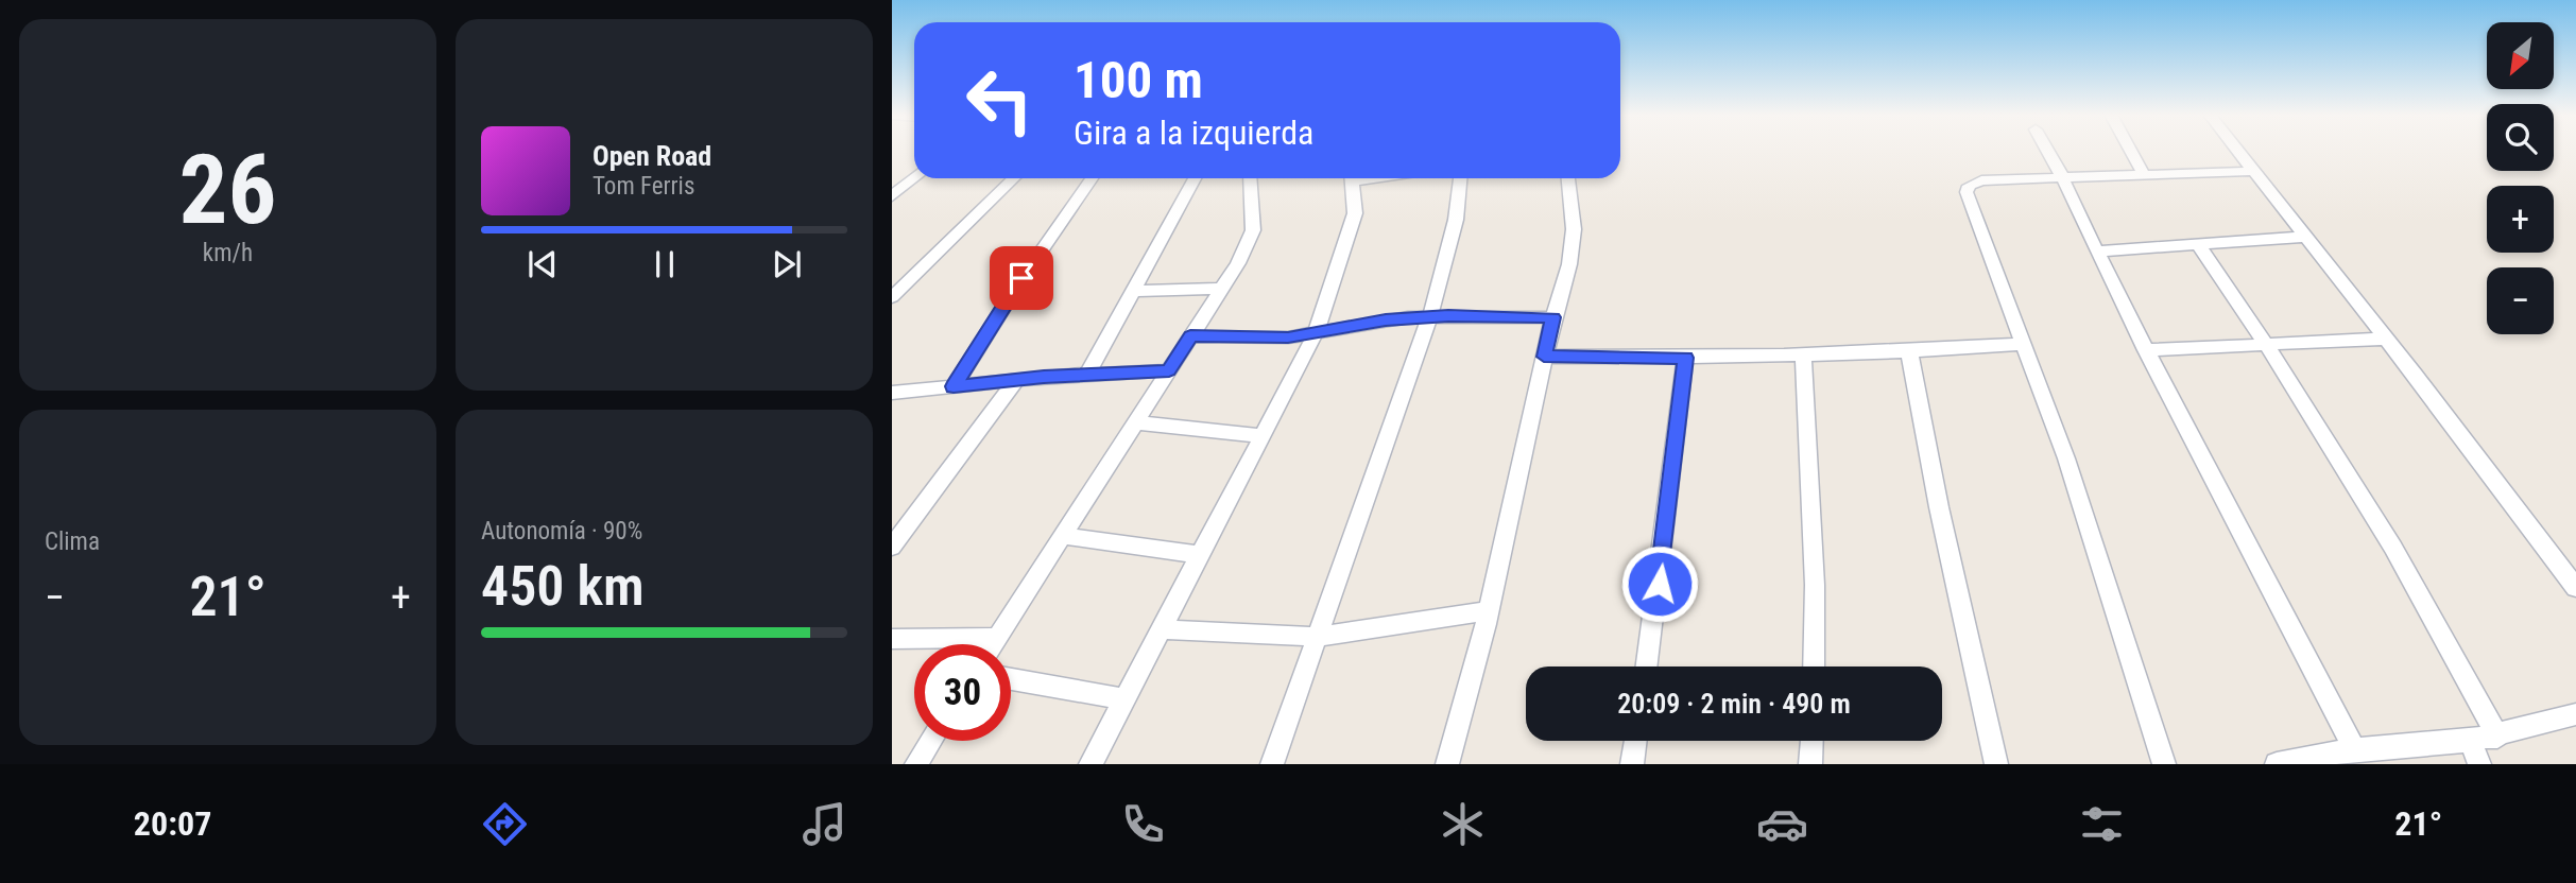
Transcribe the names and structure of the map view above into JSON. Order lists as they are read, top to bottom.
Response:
{
  "north": "bottom left",
  "page": {
    "tile": [
      ["26", "km/h"],
      "Clima",
      ["Autonomía · 90%", "450 km"]
    ],
    "map_buttons": ["+", "−"],
    "turn": ["100 m", "Gira a la izquierda"],
    "song": ["Open Road", "Tom Ferris"],
    "heat": ["−", "21°", "+"],
    "limit": "30",
    "trip": "20:09 · 2 min · 490 m",
    "tabs": ["20:07", "21°"]
  }
}
